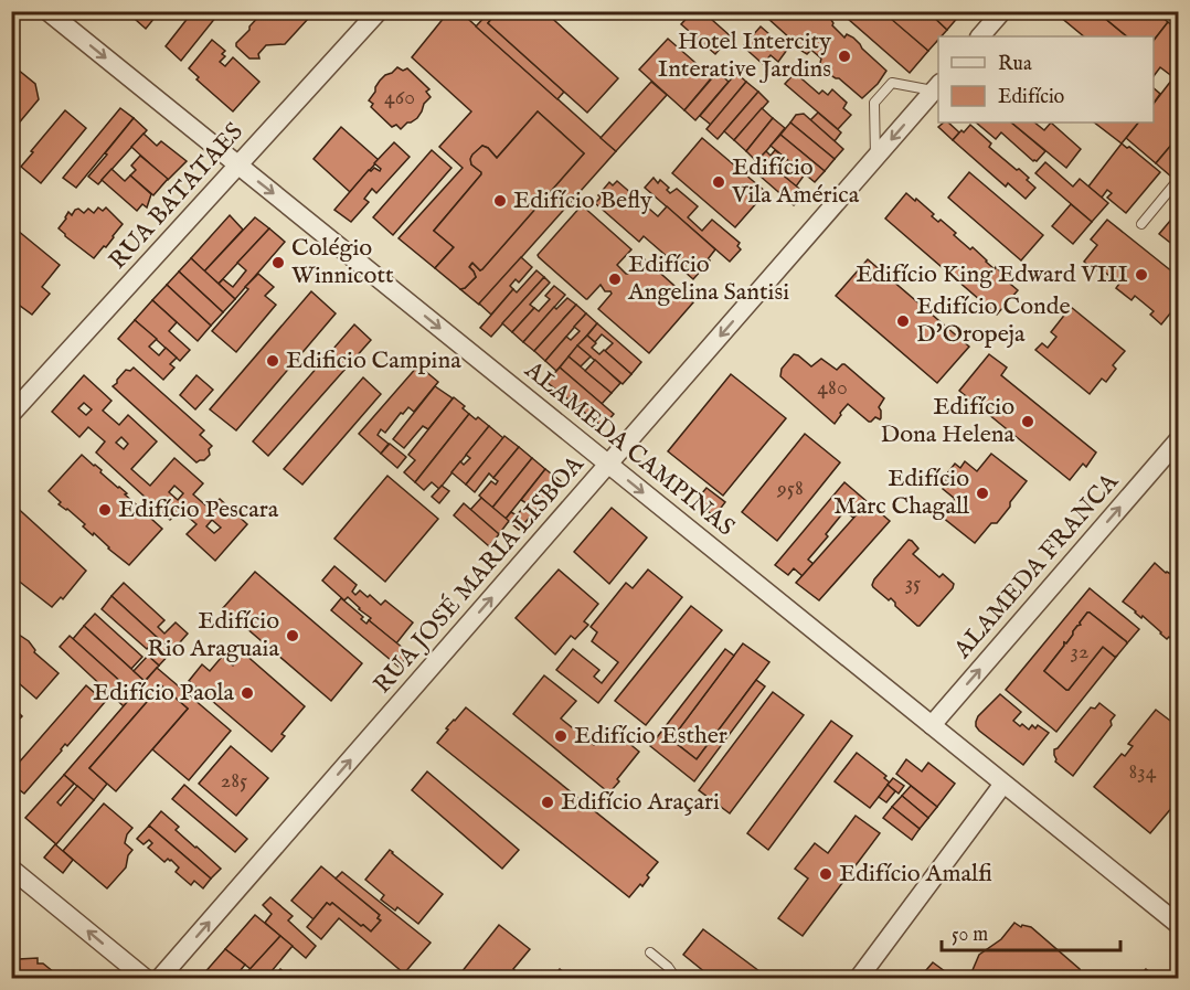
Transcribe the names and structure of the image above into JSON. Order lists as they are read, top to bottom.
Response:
{
  "streets": {
    "street": [
      "RUA BATATAES",
      "ALAMEDA CAMPINAS",
      "ALAMEDA FRANCA",
      "RUA JOSÉ MARIA LISBOA"
    ]
  },
  "crossings": [
    ["RUA BATATAES", "ALAMEDA CAMPINAS"],
    ["ALAMEDA CAMPINAS", "ALAMEDA FRANCA"],
    ["ALAMEDA CAMPINAS", "RUA JOSÉ MARIA LISBOA"]
  ],
  "one_way": ["ALAMEDA CAMPINAS", "ALAMEDA FRANCA"],
  "places": [
    "Hotel Intercity Interative Jardins",
    "Edifício Vila América",
    "Edifício Befly",
    "Colégio Winnicott",
    "Edifício King Edward VIII",
    "Edifício Angelina Santisi",
    "Edifício Conde D'Oropeja",
    "Edificio Campina",
    "Edifício Dona Helena",
    "Edifício Marc Chagall",
    "Edifício Pescara",
    "Edifício Rio Araguaia",
    "Edifício Paola",
    "Edifício Esther",
    "Edifício Araçari",
    "Edifício Amalfi"
  ],
  "house_numbers": [
    "460",
    "480",
    "958",
    "35",
    "32",
    "834",
    "285"
  ],
  "legend": ["Rua", "Edifício"],
  "scale_bar": "50 m"
}
